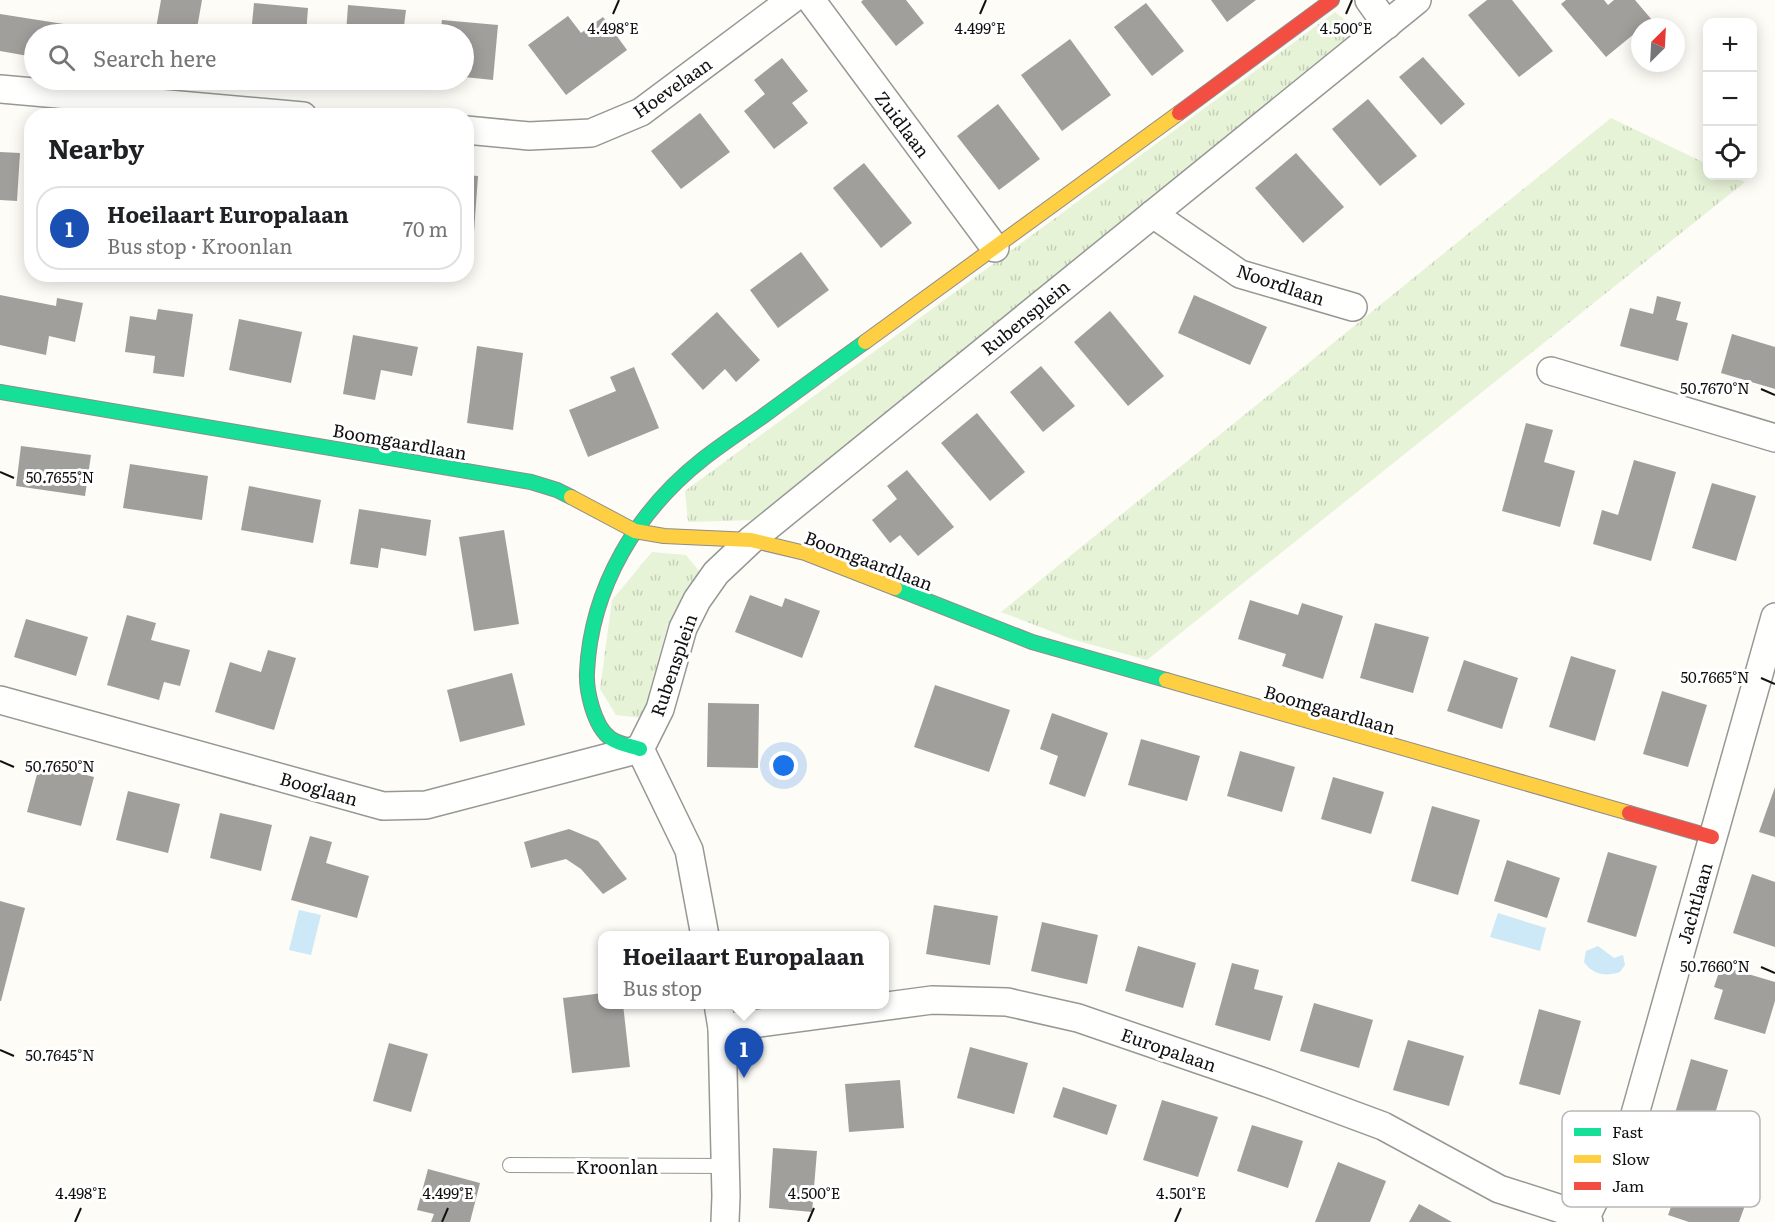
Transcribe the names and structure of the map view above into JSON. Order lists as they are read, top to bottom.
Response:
{
  "streets": {
    "street": [
      "Hoevelaan",
      "Zuidlaan",
      "Noordlaan",
      "Rubensplein",
      "Boomgaardlaan",
      "Booglaan",
      "Jachtlaan",
      "Europalaan"
    ],
    "lane": ["Kroonlan"]
  },
  "crossings": [
    ["Noordlaan", "Rubensplein"],
    ["Rubensplein", "Boomgaardlaan"],
    ["Rubensplein", "Booglaan"],
    ["Boomgaardlaan", "Jachtlaan"]
  ],
  "legend": ["Fast", "Slow", "Jam"],
  "north": "top right",
  "page": {
    "map_buttons": ["+", "−"],
    "search": "Search here",
    "heading": "Nearby",
    "list": [
      {
        "mark": "1",
        "name": "Hoeilaart Europalaan",
        "note": "Bus stop · Kroonlan",
        "value": "70 m"
      }
    ],
    "popup": ["Hoeilaart Europalaan", "Bus stop"],
    "pins": "1"
  },
  "coordinates": [
    "4.498°E",
    "4.499°E",
    "4.500°E",
    "50.7670°N",
    "50.7655°N",
    "50.7665°N",
    "50.7650°N",
    "50.7660°N",
    "50.7645°N",
    "4.501°E"
  ]
}
